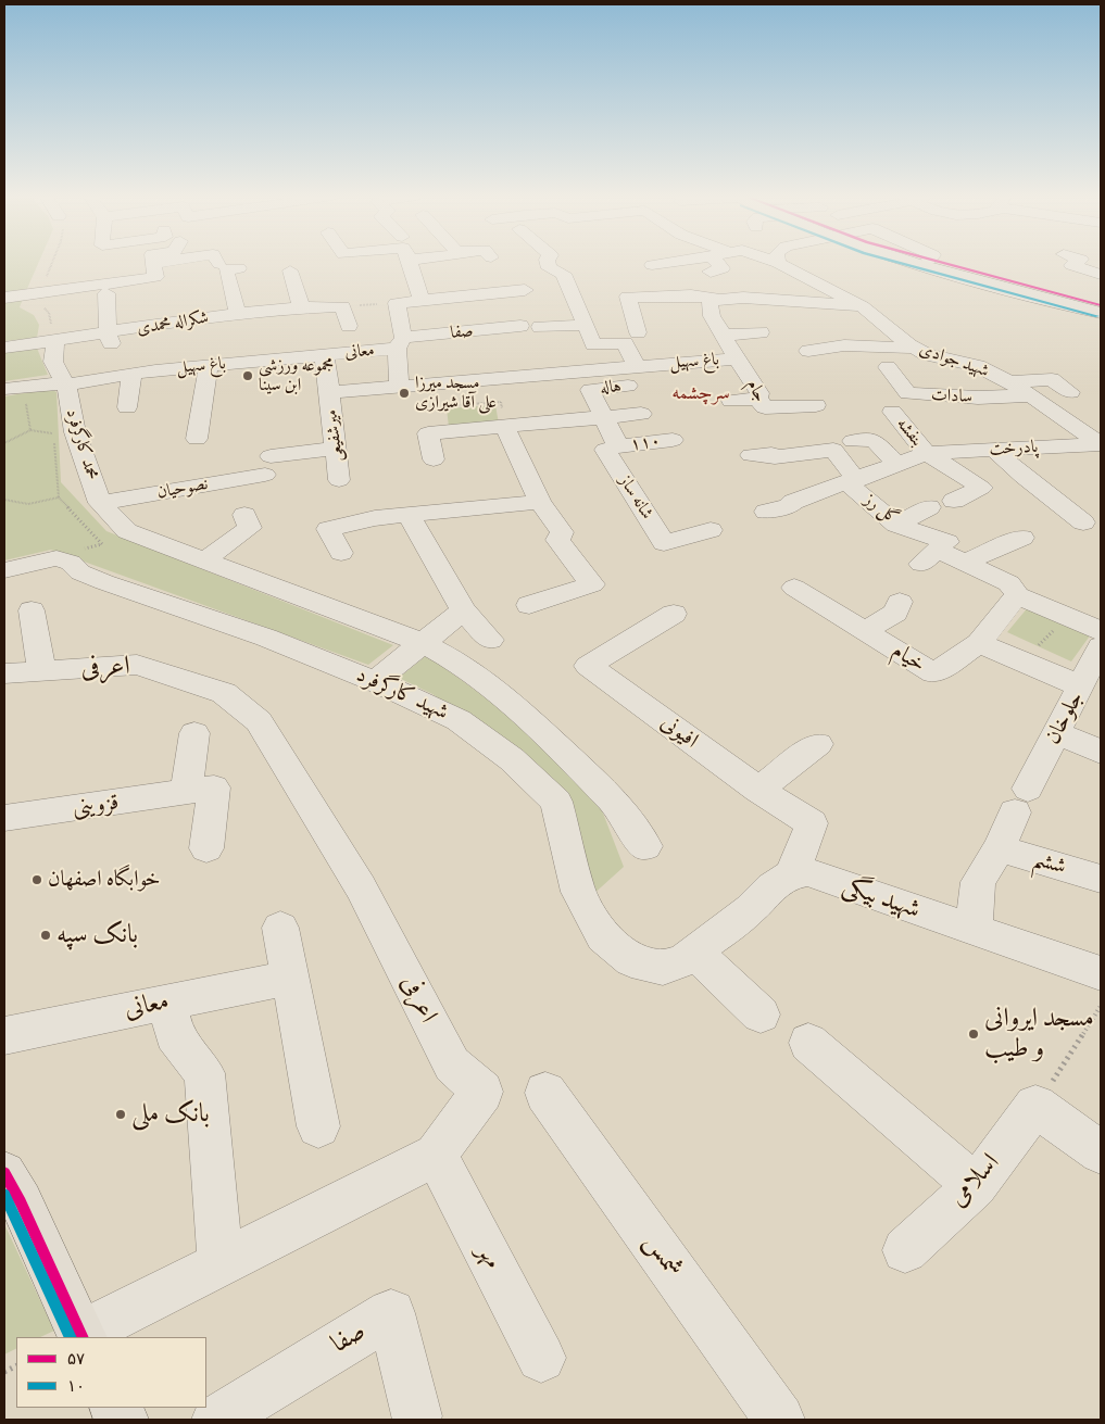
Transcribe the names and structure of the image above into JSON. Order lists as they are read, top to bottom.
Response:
{
  "streets": {
    "street": [
      "شکراله محمدی",
      "صفا",
      "معانی",
      "شهید جوادی",
      "باغ سهیل",
      "هاله",
      "جام",
      "سادات",
      "بنفشه",
      "میرشفیعی",
      "۱۱۰",
      "محمد کارگرفرد",
      "پادرخت",
      "نصوحیان",
      "شانه ساز",
      "گل رز",
      "خیام",
      "اعرفی",
      "شهید کارگرفرد",
      "جلوخان",
      "افیونی",
      "قزوینی",
      "ششم",
      "شهید بیگی",
      "اسلامی",
      "شمس",
      "مهر"
    ]
  },
  "crossings": [
    ["صفا", "معانی"],
    ["معانی", "باغ سهیل"],
    ["شهید جوادی", "سادات"],
    ["شهید جوادی", "پادرخت"],
    ["باغ سهیل", "جام"],
    ["باغ سهیل", "میرشفیعی"],
    ["باغ سهیل", "محمد کارگرفرد"],
    ["هاله", "شانه ساز"],
    ["بنفشه", "پادرخت"],
    ["میرشفیعی", "نصوحیان"],
    ["۱۱۰", "شانه ساز"],
    ["محمد کارگرفرد", "نصوحیان"],
    ["پادرخت", "گل رز"],
    ["اعرفی", "مهر"],
    ["جلوخان", "ششم"],
    ["جلوخان", "شهید بیگی"],
    ["افیونی", "شهید بیگی"]
  ],
  "districts": ["سرچشمه"],
  "places": [
    "مجموعه ورزشی ابن سینا",
    "مسجد میرزا علی آقا شیرازی",
    "خوابگاه اصفهان",
    "بانک سپه",
    "مسجد ایروانی و طیب",
    "بانک ملی"
  ],
  "lines": ["transit line ۵۷", "transit line ۱۰"],
  "legend": ["۵۷", "۱۰"]
}
